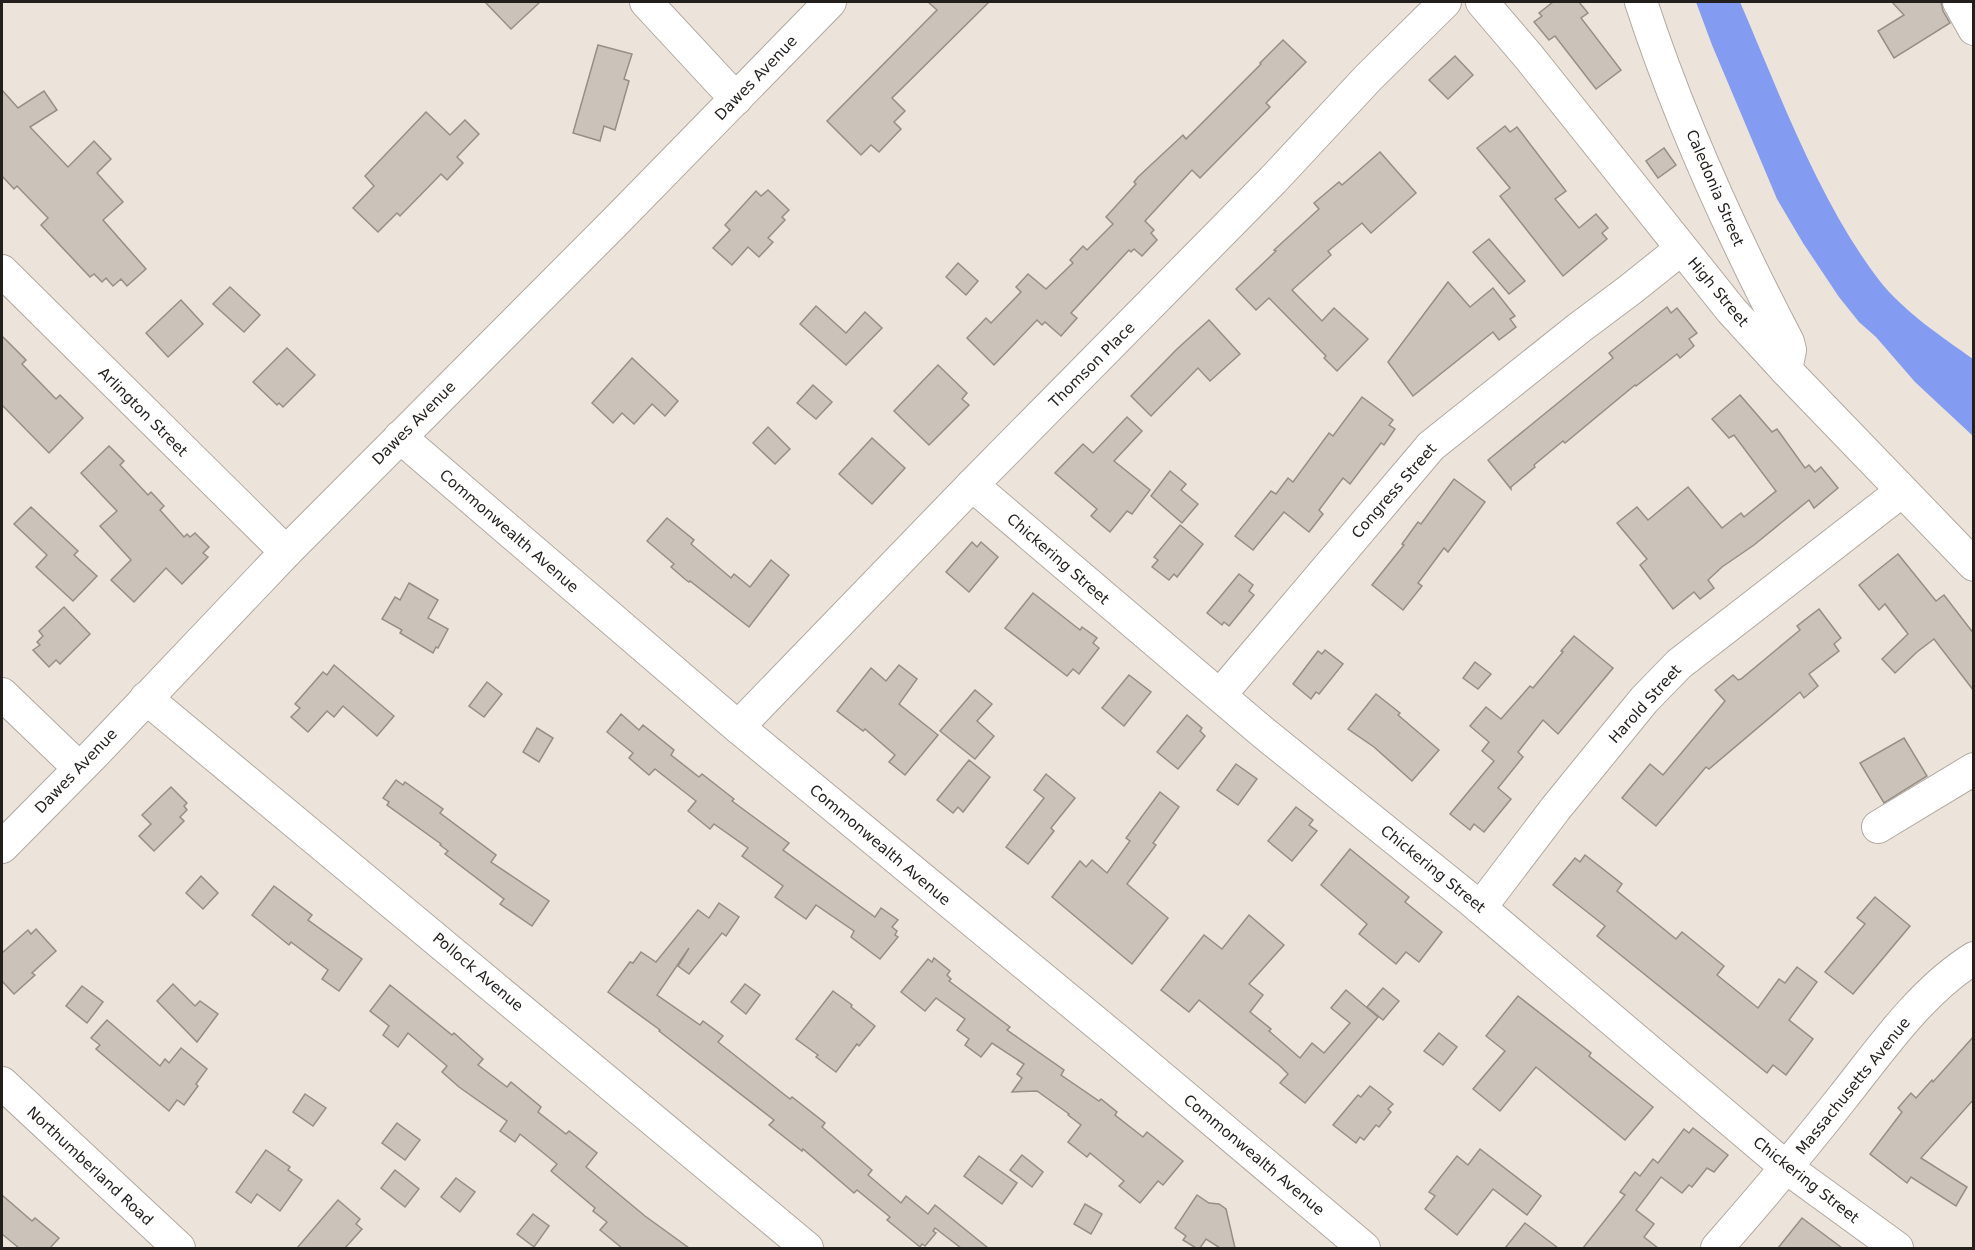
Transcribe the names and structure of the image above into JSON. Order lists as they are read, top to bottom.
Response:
{
  "streets": {
    "street": [
      "Dawes Avenue",
      "Caledonia Street",
      "High Street",
      "Thomson Place",
      "Arlington Street",
      "Congress Street",
      "Commonwealth Avenue",
      "Chickering Street",
      "Harold Street",
      "Pollock Avenue",
      "Massachusetts Avenue",
      "Northumberland Road"
    ]
  },
  "crossings": [
    ["Dawes Avenue", "Arlington Street"],
    ["Dawes Avenue", "Commonwealth Avenue"],
    ["Dawes Avenue", "Pollock Avenue"],
    ["Caledonia Street", "High Street"],
    ["High Street", "Congress Street"],
    ["High Street", "Harold Street"],
    ["Thomson Place", "Commonwealth Avenue"],
    ["Thomson Place", "Chickering Street"],
    ["Congress Street", "Chickering Street"],
    ["Chickering Street", "Harold Street"],
    ["Chickering Street", "Massachusetts Avenue"]
  ]
}
